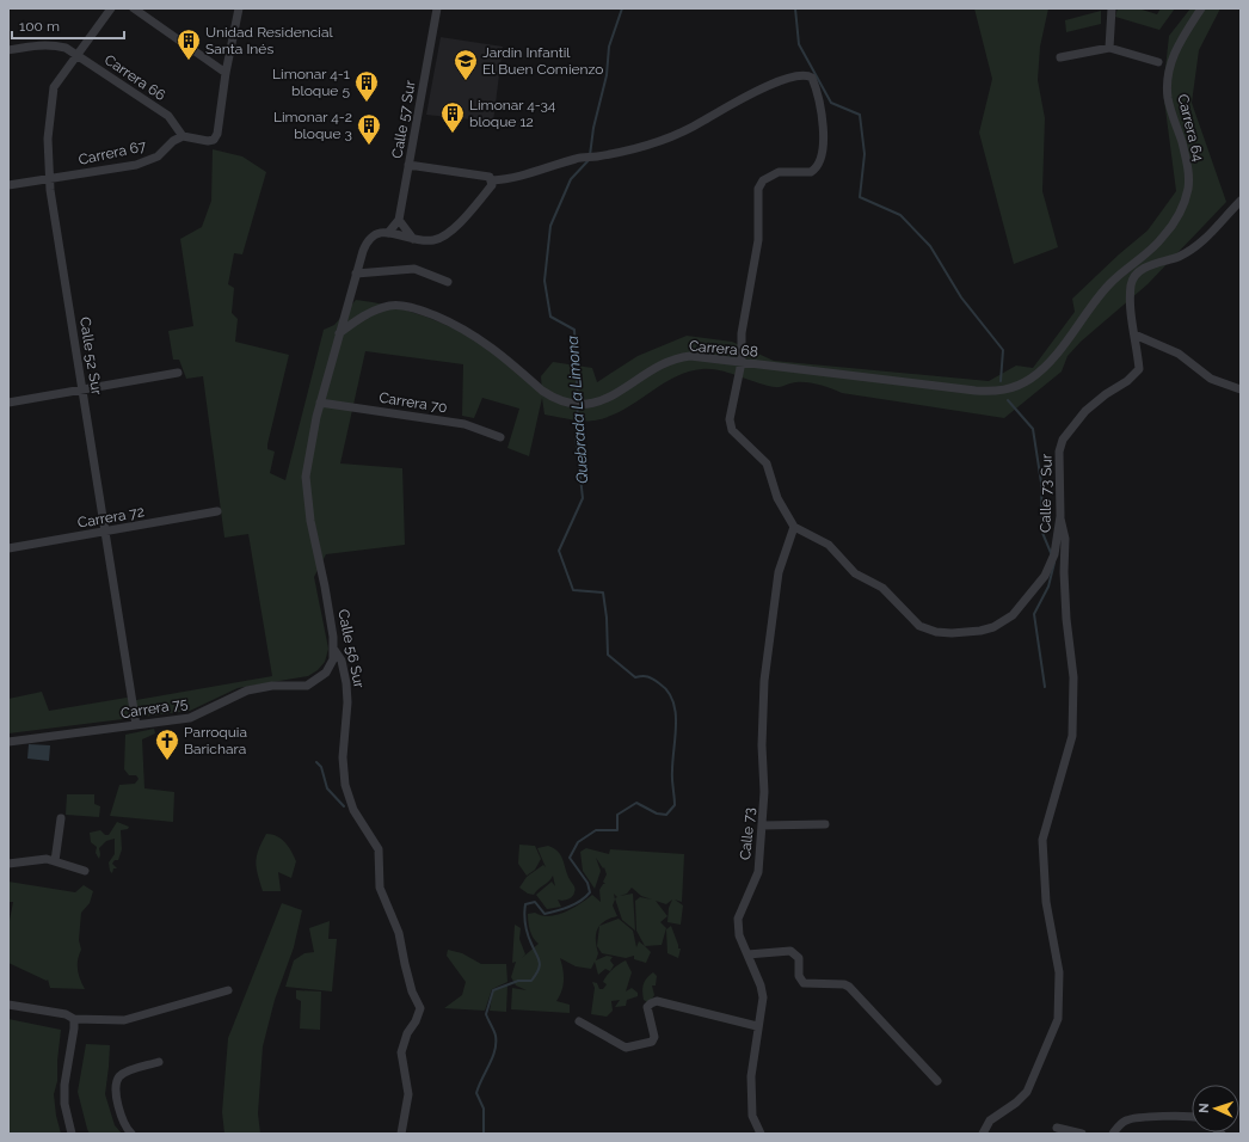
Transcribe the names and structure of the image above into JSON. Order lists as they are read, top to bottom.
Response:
{
  "streets": {
    "street": [
      "Carrera 66",
      "Calle 57 Sur",
      "Carrera 64",
      "Carrera 67",
      "Carrera 68",
      "Calle 52 Sur",
      "Carrera 70",
      "Calle 73 Sur",
      "Carrera 72",
      "Calle 56 Sur",
      "Carrera 75",
      "Calle 73"
    ]
  },
  "crossings": [
    ["Carrera 66", "Carrera 67"],
    ["Carrera 66", "Calle 52 Sur"],
    ["Calle 57 Sur", "Calle 56 Sur"],
    ["Carrera 64", "Carrera 68"],
    ["Carrera 67", "Calle 52 Sur"],
    ["Carrera 68", "Calle 56 Sur"],
    ["Calle 52 Sur", "Carrera 72"],
    ["Calle 52 Sur", "Carrera 75"],
    ["Carrera 70", "Calle 56 Sur"],
    ["Calle 73 Sur", "Calle 73"],
    ["Calle 56 Sur", "Carrera 75"]
  ],
  "water": ["Quebrada La Limona"],
  "places": {
    "building": [
      "Unidad Residencial Santa Inés",
      "Limonar 4-1 bloque 5",
      "Limonar 4-34 bloque 12",
      "Limonar 4-2 bloque 3"
    ],
    "school or university": ["Jardin Infantil El Buen Comienzo"],
    "church": ["Parroquia Barichara"]
  },
  "scale_bar": "100 m",
  "north": "left"
}
